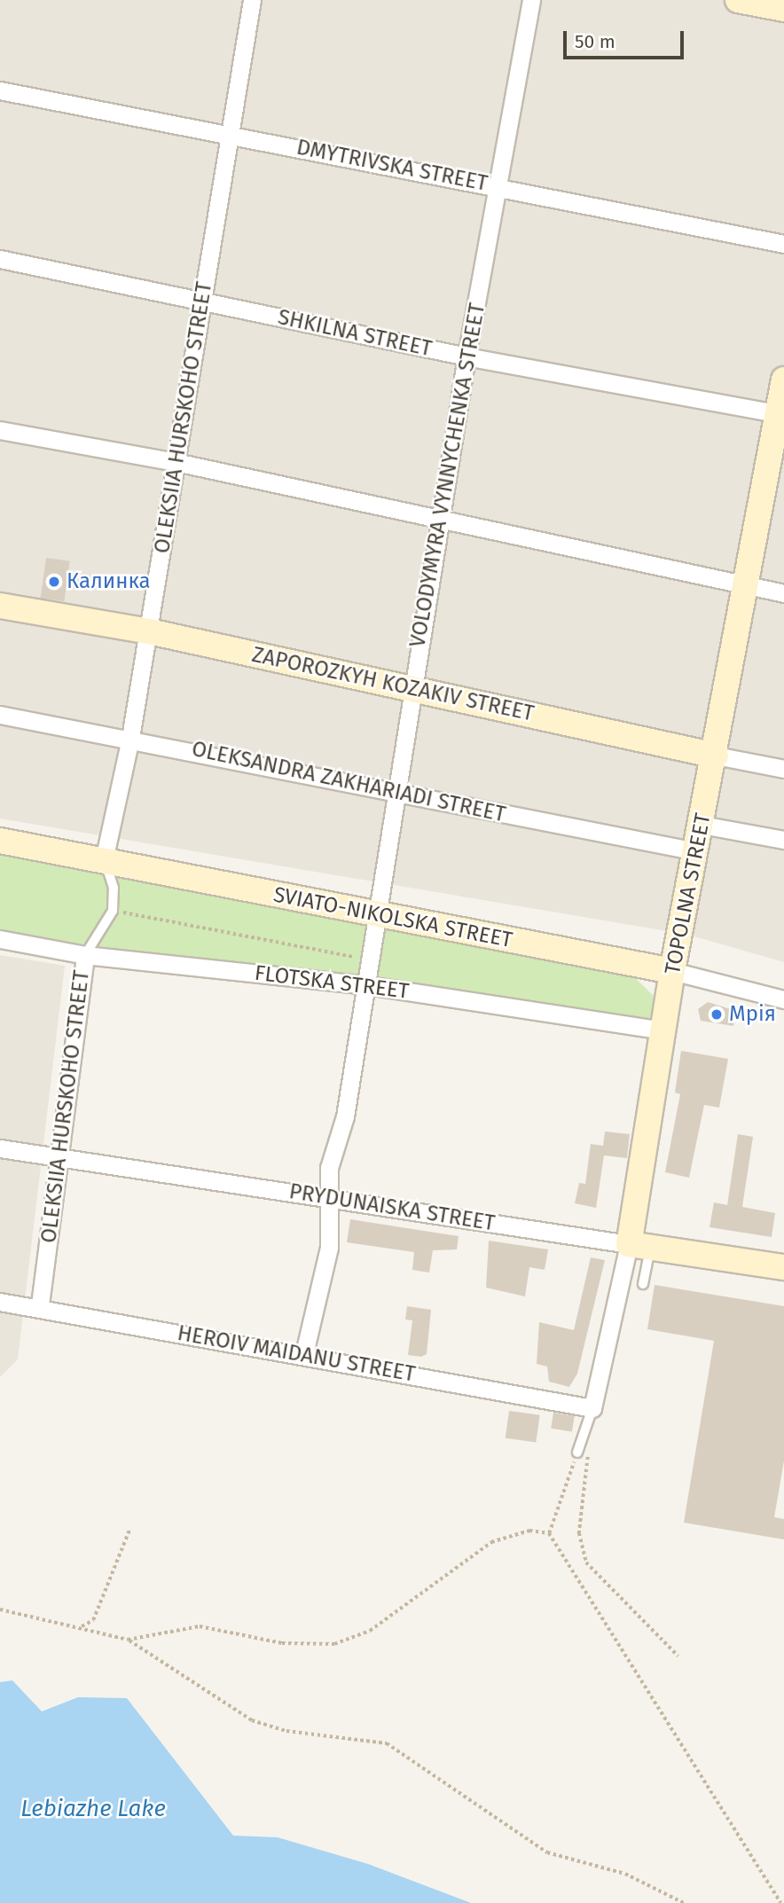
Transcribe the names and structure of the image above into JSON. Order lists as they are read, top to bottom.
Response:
{
  "streets": {
    "main road": [
      "ZAPOROZKYH KOZAKIV STREET",
      "TOPOLNA STREET",
      "SVIATO-NIKOLSKA STREET",
      "PRYDUNAISKA STREET"
    ],
    "street": [
      "DMYTRIVSKA STREET",
      "SHKILNA STREET",
      "OLEKSIIA HURSKOHO STREET",
      "VOLODYMYRA VYNNYCHENKA STREET",
      "OLEKSANDRA ZAKHARIADI STREET",
      "FLOTSKA STREET",
      "HEROIV MAIDANU STREET"
    ]
  },
  "crossings": [
    ["DMYTRIVSKA STREET", "OLEKSIIA HURSKOHO STREET"],
    ["DMYTRIVSKA STREET", "VOLODYMYRA VYNNYCHENKA STREET"],
    ["SHKILNA STREET", "OLEKSIIA HURSKOHO STREET"],
    ["SHKILNA STREET", "VOLODYMYRA VYNNYCHENKA STREET"],
    ["SHKILNA STREET", "TOPOLNA STREET"],
    ["OLEKSIIA HURSKOHO STREET", "ZAPOROZKYH KOZAKIV STREET"],
    ["OLEKSIIA HURSKOHO STREET", "OLEKSANDRA ZAKHARIADI STREET"],
    ["OLEKSIIA HURSKOHO STREET", "SVIATO-NIKOLSKA STREET"],
    ["OLEKSIIA HURSKOHO STREET", "FLOTSKA STREET"],
    ["OLEKSIIA HURSKOHO STREET", "PRYDUNAISKA STREET"],
    ["OLEKSIIA HURSKOHO STREET", "HEROIV MAIDANU STREET"],
    ["VOLODYMYRA VYNNYCHENKA STREET", "ZAPOROZKYH KOZAKIV STREET"],
    ["VOLODYMYRA VYNNYCHENKA STREET", "OLEKSANDRA ZAKHARIADI STREET"],
    ["VOLODYMYRA VYNNYCHENKA STREET", "SVIATO-NIKOLSKA STREET"],
    ["VOLODYMYRA VYNNYCHENKA STREET", "FLOTSKA STREET"],
    ["VOLODYMYRA VYNNYCHENKA STREET", "PRYDUNAISKA STREET"],
    ["VOLODYMYRA VYNNYCHENKA STREET", "HEROIV MAIDANU STREET"],
    ["ZAPOROZKYH KOZAKIV STREET", "TOPOLNA STREET"],
    ["OLEKSANDRA ZAKHARIADI STREET", "TOPOLNA STREET"],
    ["TOPOLNA STREET", "SVIATO-NIKOLSKA STREET"],
    ["TOPOLNA STREET", "FLOTSKA STREET"],
    ["TOPOLNA STREET", "PRYDUNAISKA STREET"],
    ["TOPOLNA STREET", "HEROIV MAIDANU STREET"]
  ],
  "water": ["Lebiazhe Lake"],
  "places": ["Калинка", "Мрія"],
  "scale_bar": "50 m"
}
